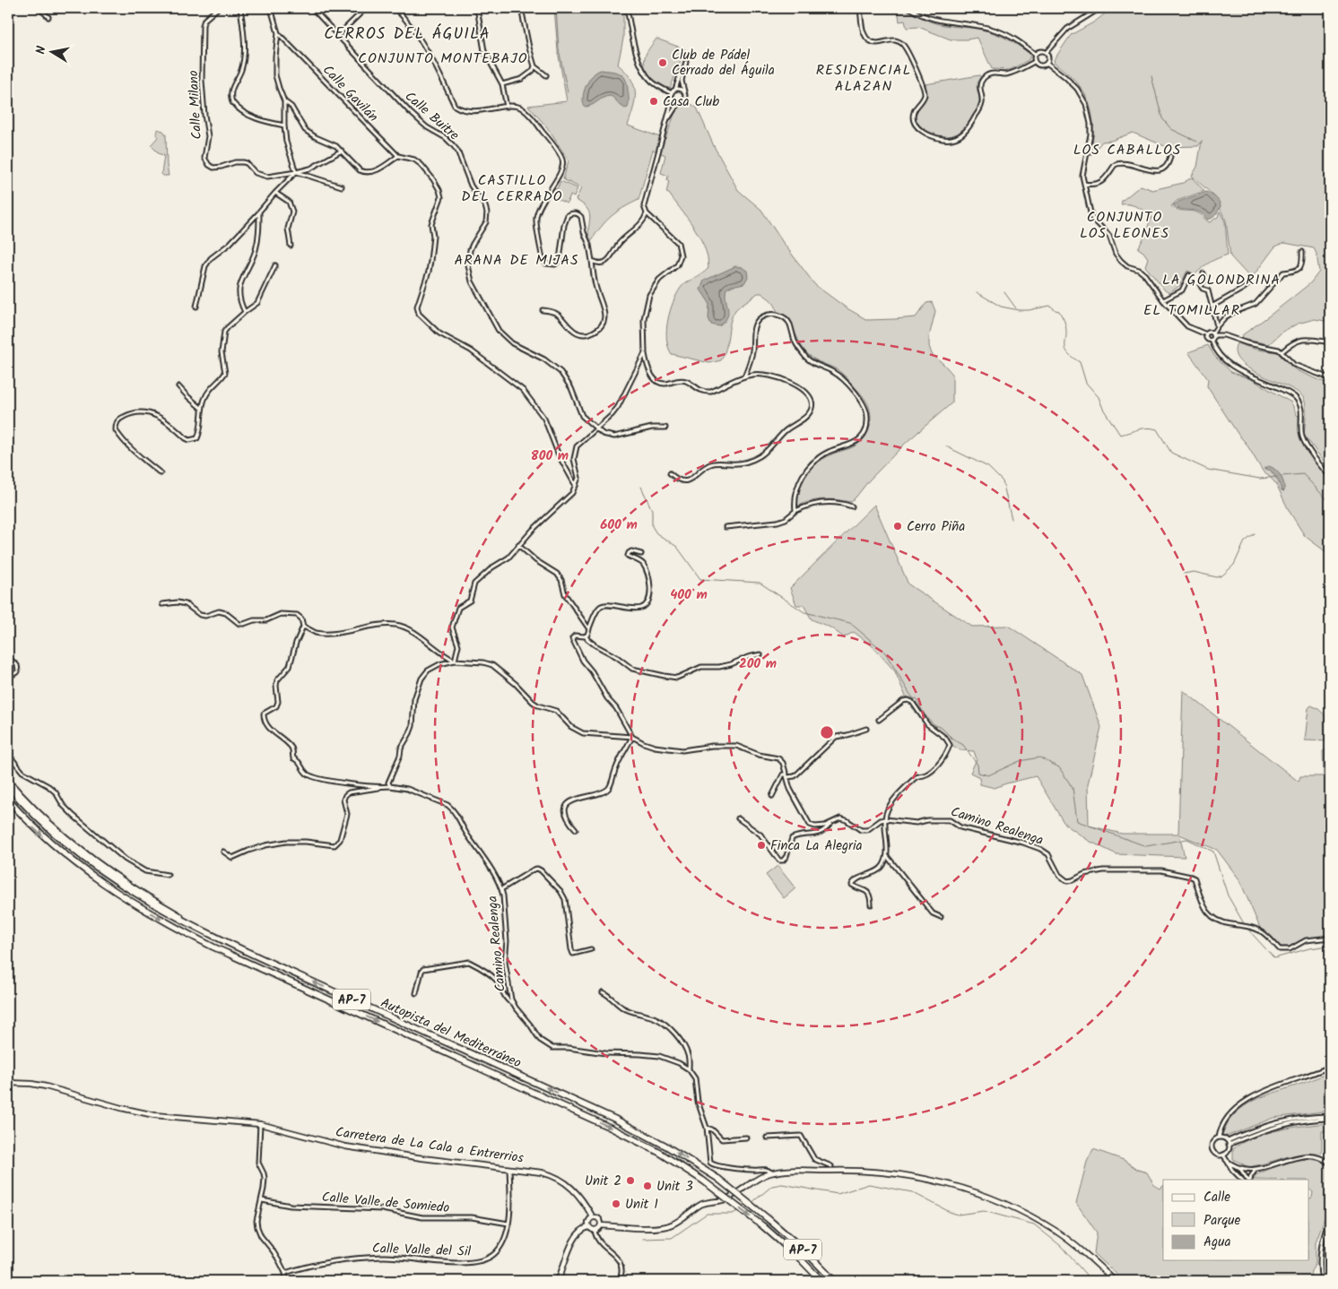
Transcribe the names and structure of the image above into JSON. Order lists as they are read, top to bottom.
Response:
{
  "streets": {
    "highway": ["AP-7", "Autopista del Mediterráneo"],
    "street": [
      "Calle Gavilán",
      "Calle Milano",
      "Calle Buitre",
      "Camino Realenga",
      "Carretera de La Cala a Entrerrios",
      "Calle Valle de Somiedo",
      "Calle Valle del Sil"
    ]
  },
  "crossings": [
    ["Carretera de La Cala a Entrerrios", "Calle Valle del Sil"],
    ["Calle Valle de Somiedo", "Calle Valle del Sil"]
  ],
  "districts": [
    "CERROS DEL ÁGUILA",
    "CONJUNTO MONTEBAJO",
    "RESIDENCIAL ALAZAN",
    "LOS CABALLOS",
    "CASTILLO DEL CERRADO",
    "CONJUNTO LOS LEONES",
    "ARANA DE MIJAS",
    "LA GOLONDRINA",
    "EL TOMILLAR"
  ],
  "places": [
    "Club de Pádel Cerrado del Águila",
    "Casa Club",
    "Cerro Piña",
    "Finca La Alegria",
    "Unit 2",
    "Unit 3",
    "Unit 1"
  ],
  "legend": ["Calle", "Parque", "Agua"],
  "north": "left",
  "rings": [
    "800 m",
    "600 m",
    "400 m",
    "200 m"
  ]
}
